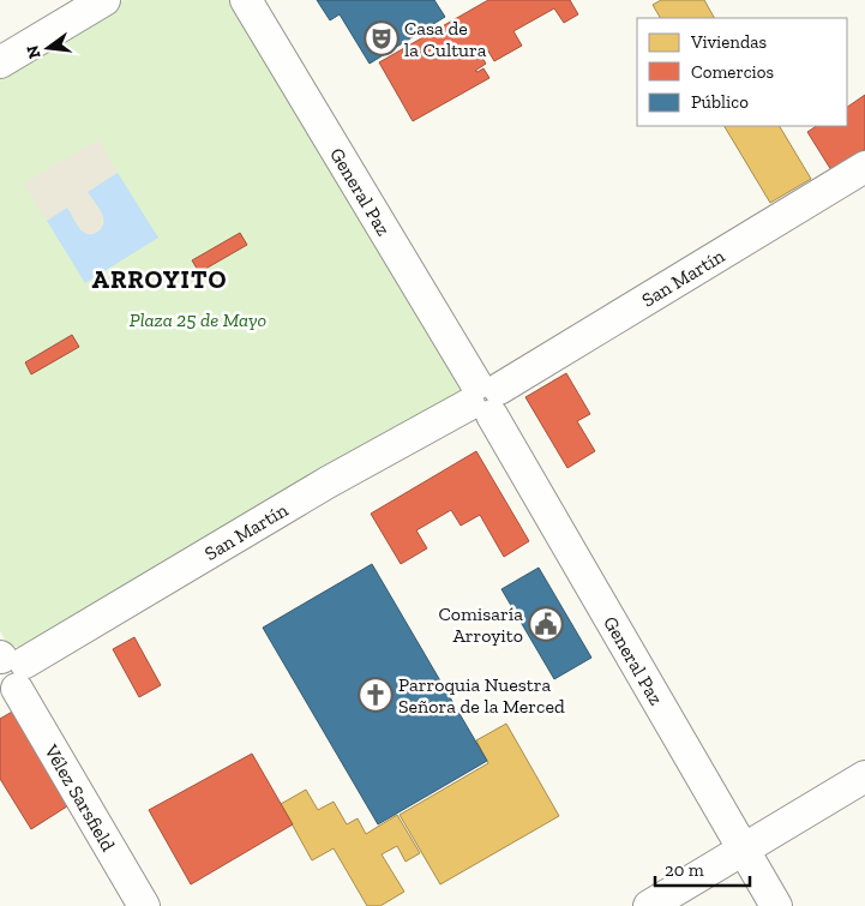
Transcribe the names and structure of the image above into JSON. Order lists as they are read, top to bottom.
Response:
{
  "streets": {
    "street": ["General Paz", "San Martín", "Vélez Sarsfield"]
  },
  "crossings": [
    ["General Paz", "San Martín"],
    ["San Martín", "Vélez Sarsfield"]
  ],
  "districts": ["ARROYITO"],
  "parks": ["Plaza 25 de Mayo"],
  "places": {
    "theatre": ["Casa de la Cultura"],
    "public building": ["Comisaría Arroyito"],
    "church": ["Parroquia Nuestra Señora de la Merced"]
  },
  "legend": ["Viviendas", "Comercios", "Público"],
  "scale_bar": "20 m",
  "north": "left"
}
